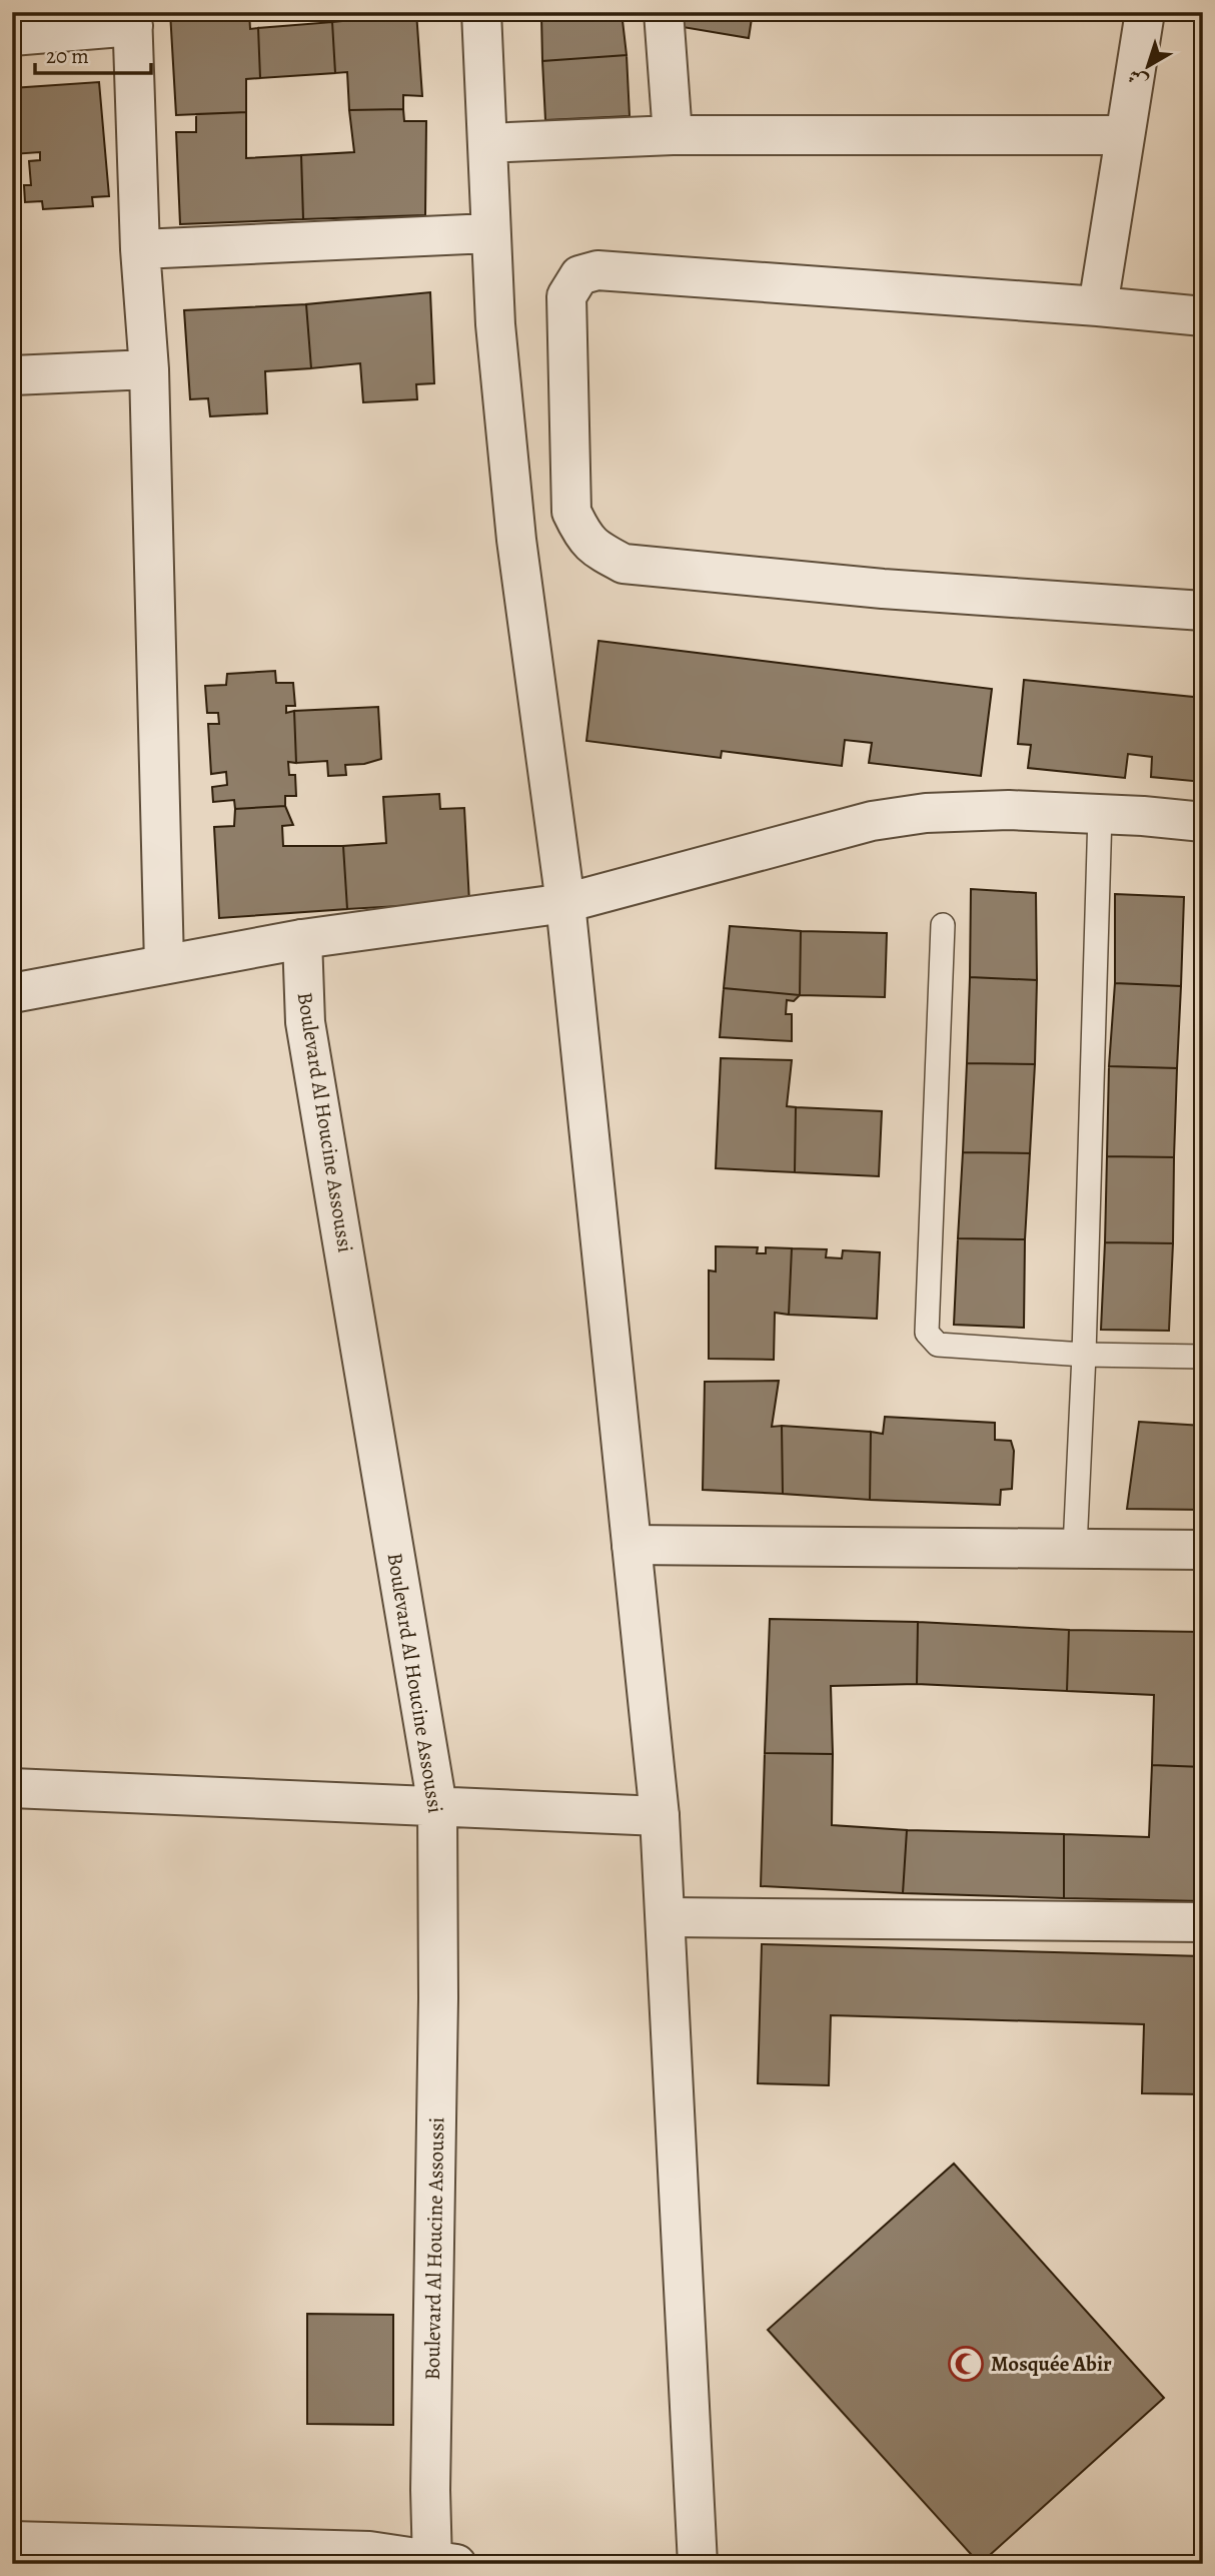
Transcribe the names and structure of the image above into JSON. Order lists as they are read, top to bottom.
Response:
{
  "streets": {
    "street": ["Boulevard Al Houcine Assoussi"]
  },
  "places": {
    "mosque": ["Mosquée Abir"]
  },
  "scale_bar": "20 m",
  "north": "bottom left"
}
